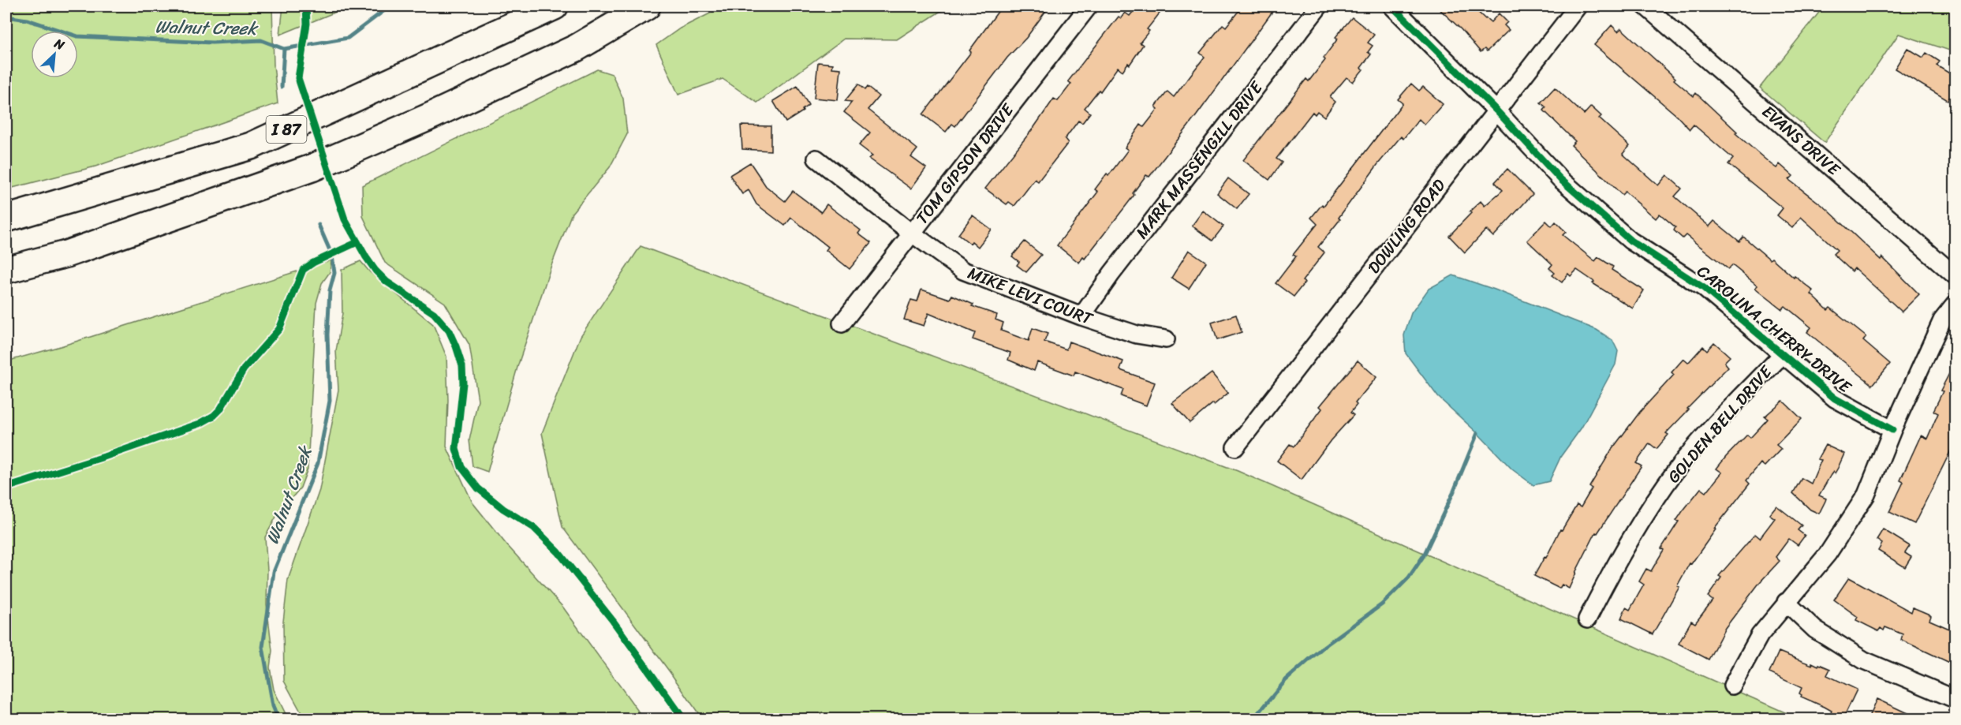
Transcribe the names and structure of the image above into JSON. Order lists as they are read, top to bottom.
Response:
{
  "streets": {
    "highway": ["I 87"],
    "street": [
      "EVANS DRIVE",
      "MARK MASSENGILL DRIVE",
      "TOM GIPSON DRIVE",
      "DOWLING ROAD",
      "MIKE LEVI COURT",
      "CAROLINA CHERRY DRIVE",
      "GOLDEN BELL DRIVE"
    ]
  },
  "crossings": [
    ["MARK MASSENGILL DRIVE", "MIKE LEVI COURT"],
    ["TOM GIPSON DRIVE", "MIKE LEVI COURT"],
    ["DOWLING ROAD", "CAROLINA CHERRY DRIVE"],
    ["CAROLINA CHERRY DRIVE", "GOLDEN BELL DRIVE"]
  ],
  "water": ["Walnut Creek"],
  "north": "top right"
}
